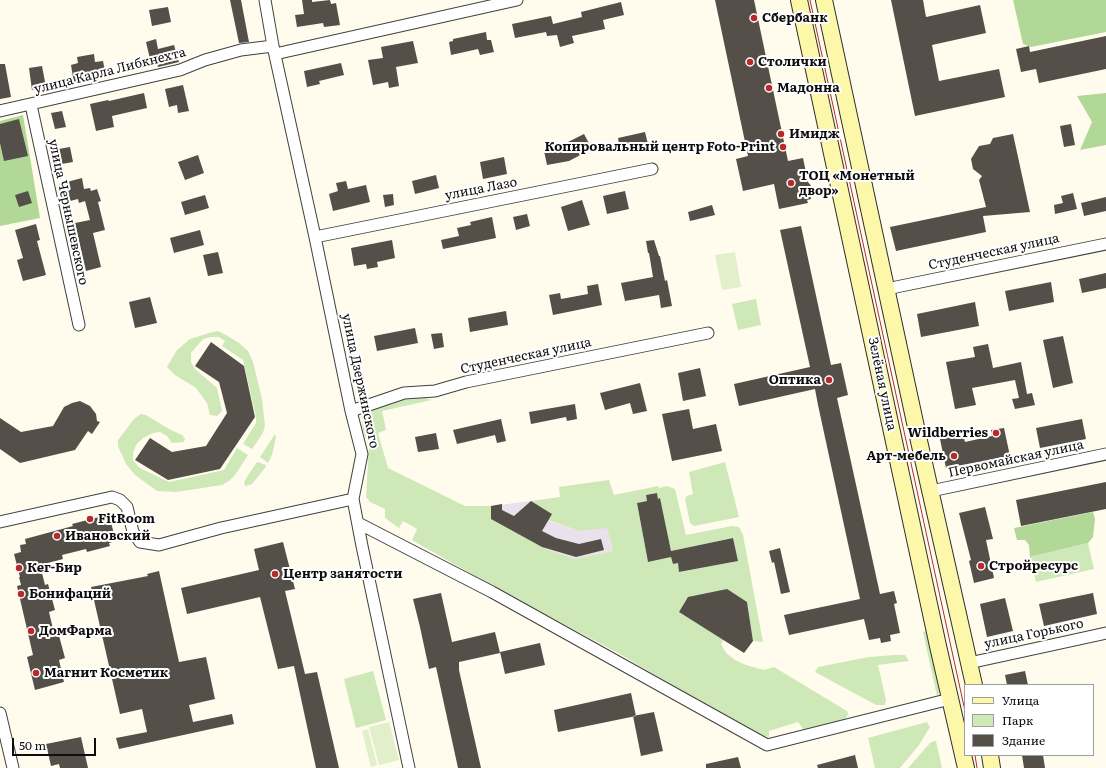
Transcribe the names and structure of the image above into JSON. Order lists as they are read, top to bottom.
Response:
{
  "streets": {
    "street": [
      "улица Карла Либкнехта",
      "улица Лазо",
      "улица Чернышевского",
      "Студенческая улица",
      "улица Дзержинского",
      "Зелёная улица",
      "Первомайская улица",
      "улица Горького"
    ]
  },
  "crossings": [
    ["улица Карла Либкнехта", "улица Чернышевского"],
    ["улица Карла Либкнехта", "улица Дзержинского"],
    ["улица Лазо", "улица Дзержинского"],
    ["Студенческая улица", "улица Дзержинского"],
    ["Студенческая улица", "Зелёная улица"],
    ["Зелёная улица", "Первомайская улица"],
    ["Зелёная улица", "улица Горького"]
  ],
  "places": [
    "Сбербанк",
    "Столички",
    "Мадонна",
    "Имидж",
    "Копировальный центр Foto-Print",
    "ТОЦ «Монетный двор»",
    "Оптика",
    "Wildberries",
    "Арт-мебель",
    "FitRoom",
    "Ивановский",
    "Стройресурс",
    "Кег-Бир",
    "Центр занятости",
    "Бонифаций",
    "ДомФарма",
    "Магнит Косметик"
  ],
  "legend": ["Улица", "Парк", "Здание"],
  "scale_bar": "50 m"
}
